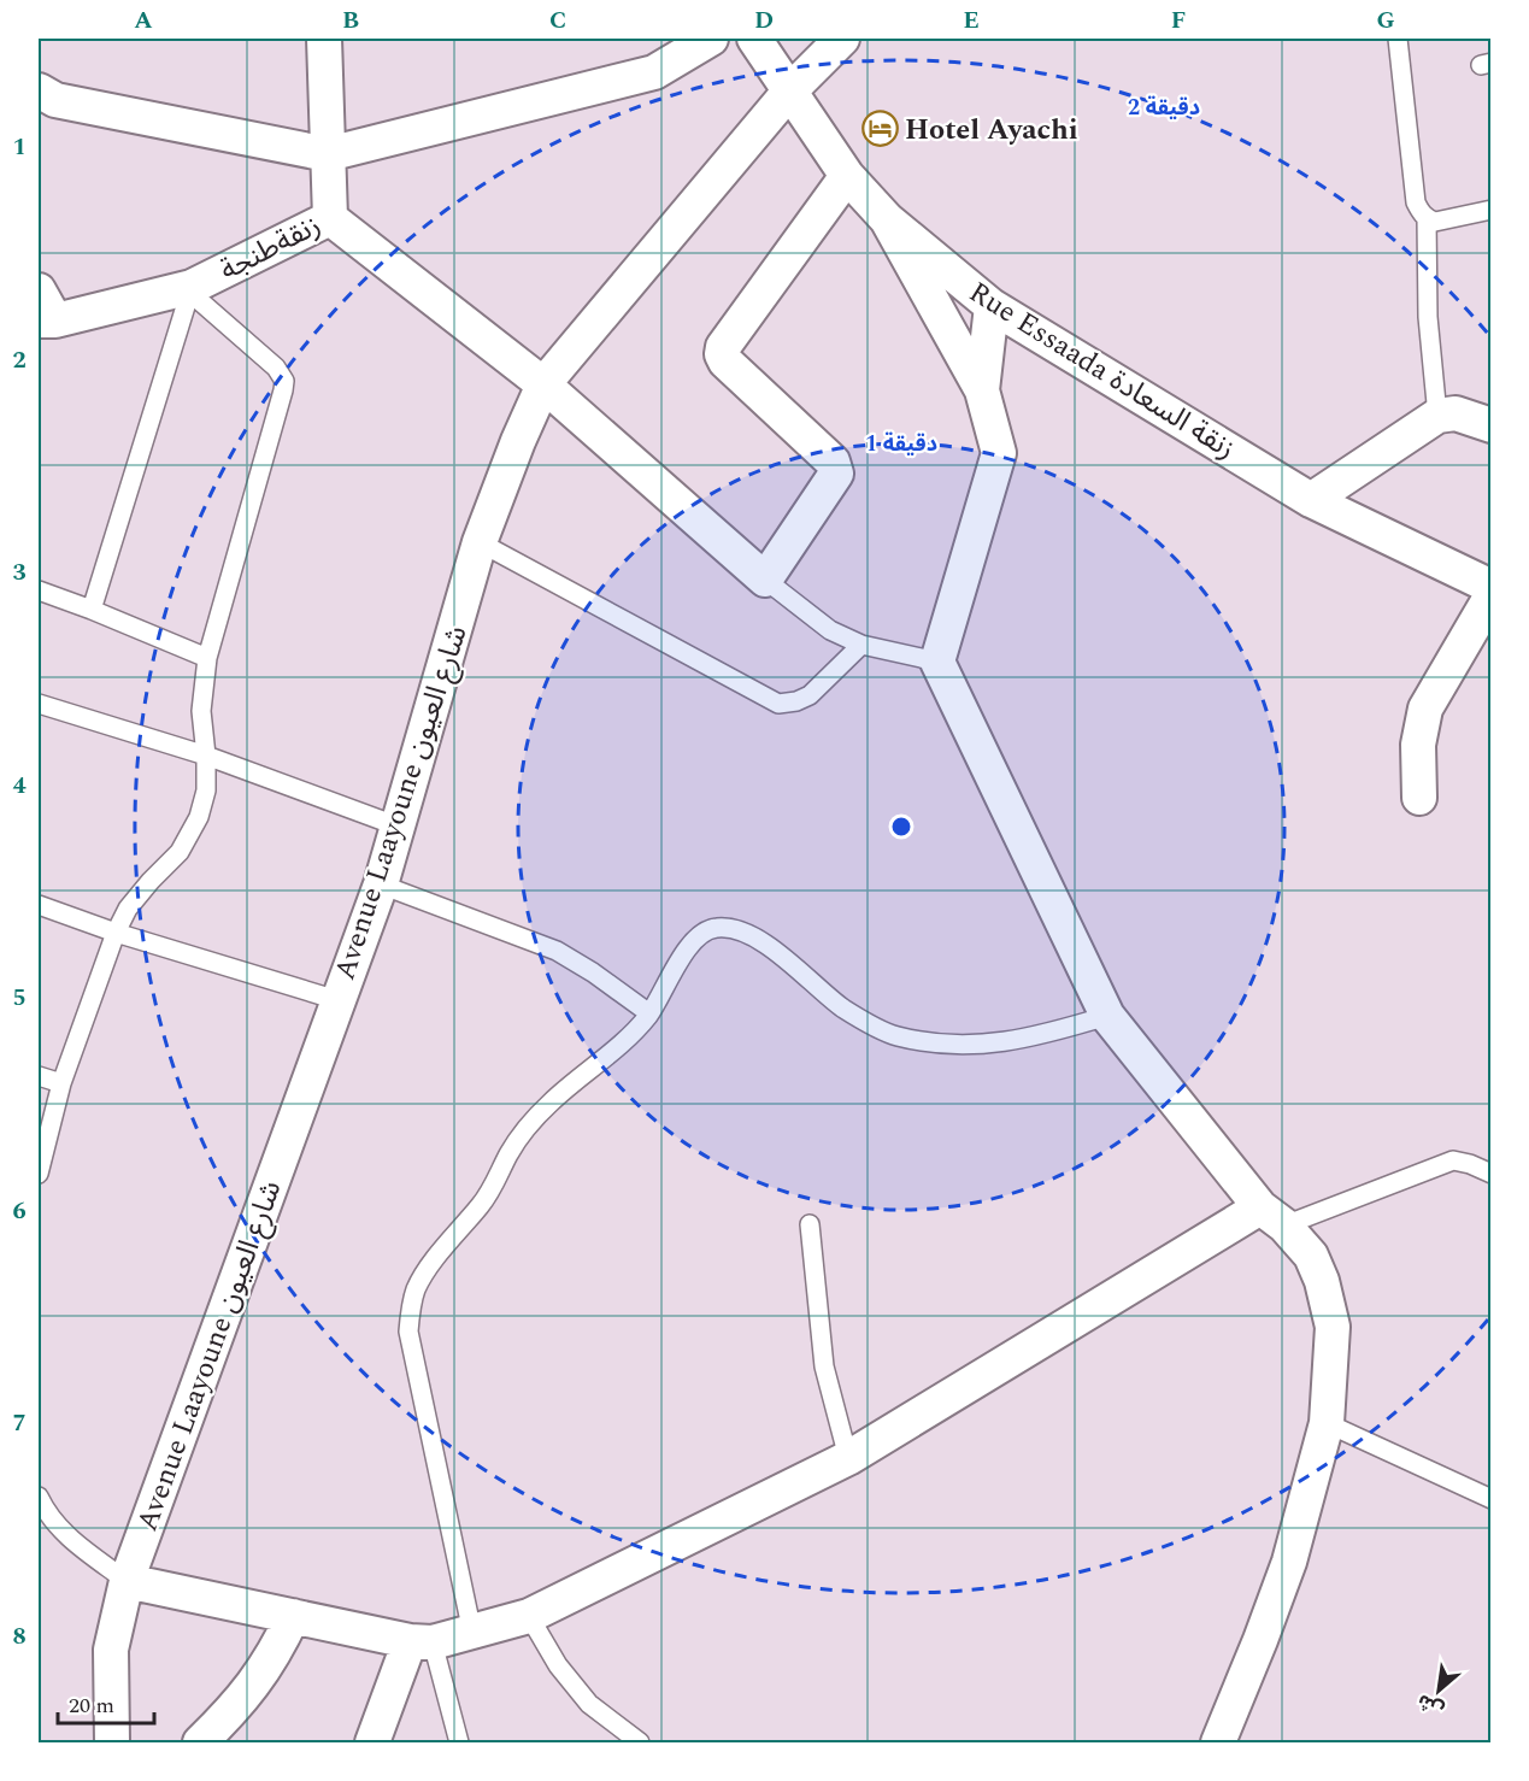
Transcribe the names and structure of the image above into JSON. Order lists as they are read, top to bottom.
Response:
{
  "streets": {
    "street": ["زنقةطنجة", "Rue Essaada زنقة السعادة", "Avenue Laayoune شارع العيون"]
  },
  "crossings": [
    ["Rue Essaada زنقة السعادة", "Avenue Laayoune شارع العيون"]
  ],
  "places": {
    "hotel": ["Hotel Ayachi"]
  },
  "scale_bar": "20 m",
  "north": "bottom left",
  "grid": {
    "columns": [
      "A",
      "B",
      "C",
      "D",
      "E",
      "F",
      "G"
    ],
    "rows": [
      "1",
      "2",
      "3",
      "4",
      "5",
      "6",
      "7",
      "8"
    ]
  },
  "rings": ["2 دقيقة", "1 دقيقة"]
}
